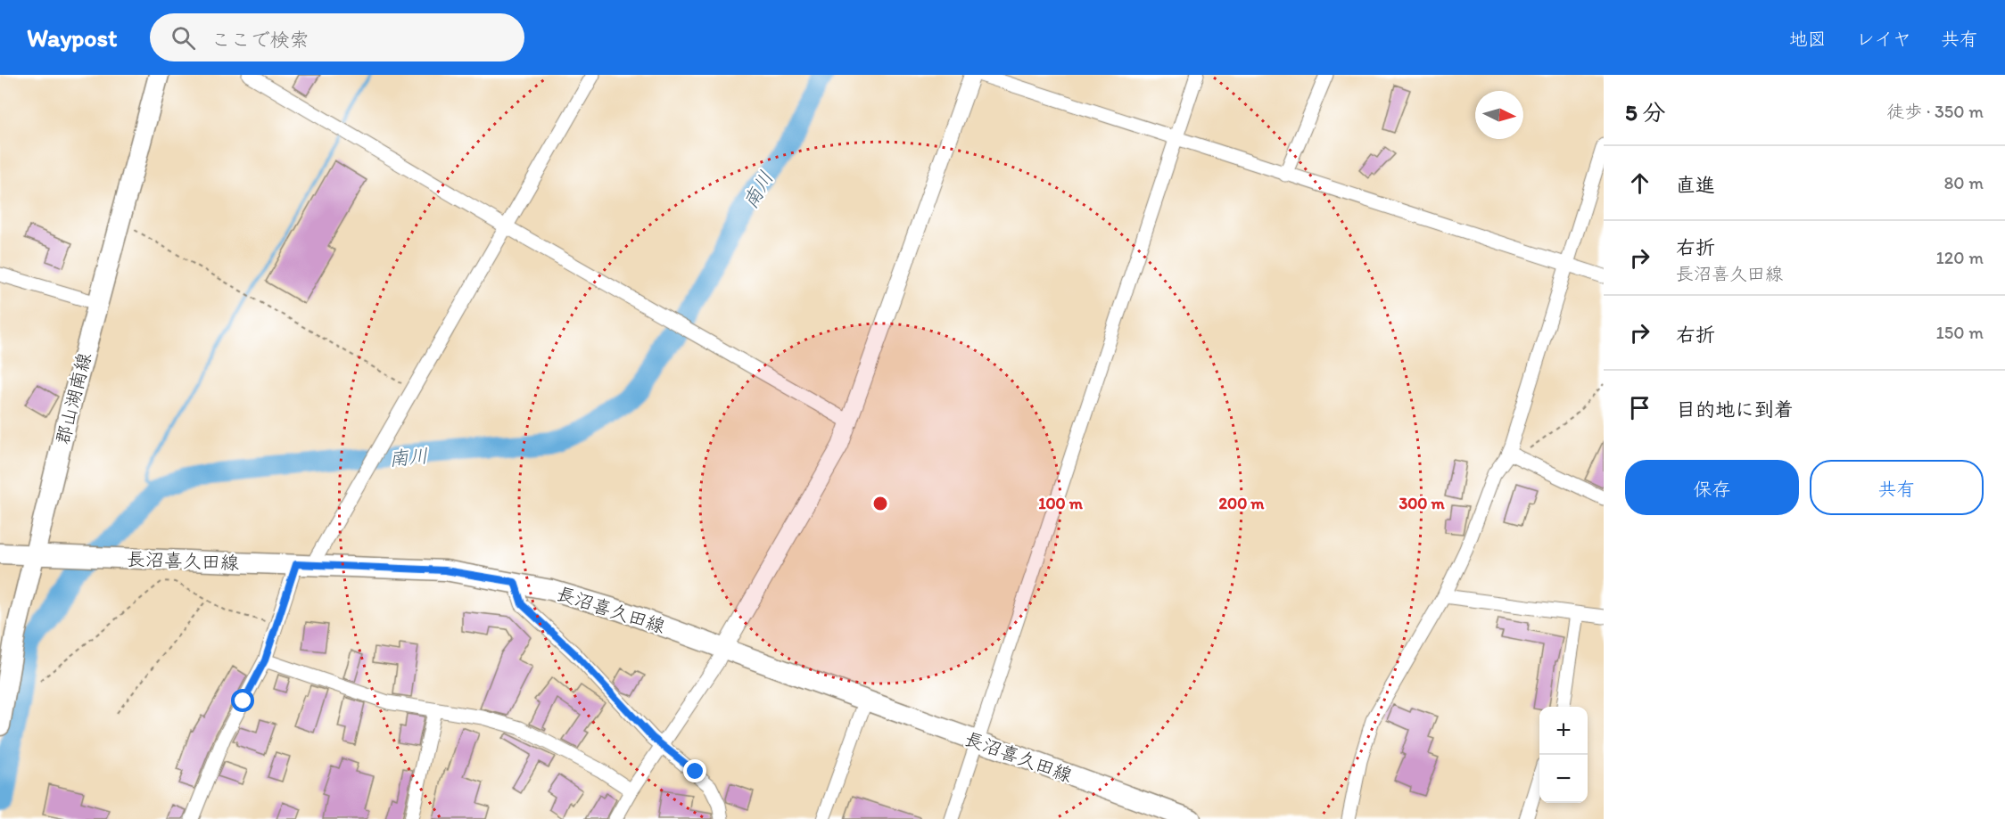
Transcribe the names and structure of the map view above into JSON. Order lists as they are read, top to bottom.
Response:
{
  "streets": {
    "main road": ["郡山湖南線", "長沼喜久田線"]
  },
  "crossings": [
    ["郡山湖南線", "長沼喜久田線"]
  ],
  "water": ["南川"],
  "north": "right",
  "page": {
    "header": "Waypost",
    "search": "ここで検索",
    "nav": ["地図", "レイヤ", "共有"],
    "heading": ["5 分", "徒歩 · 350 m"],
    "list": [
      ["直進", "80 m"],
      ["右折", "長沼喜久田線", "120 m"],
      ["右折", "150 m"],
      "目的地に到着"
    ],
    "buttons": ["保存", "共有"],
    "map_buttons": ["+", "−"]
  },
  "rings": ["100 m", "200 m", "300 m"]
}
